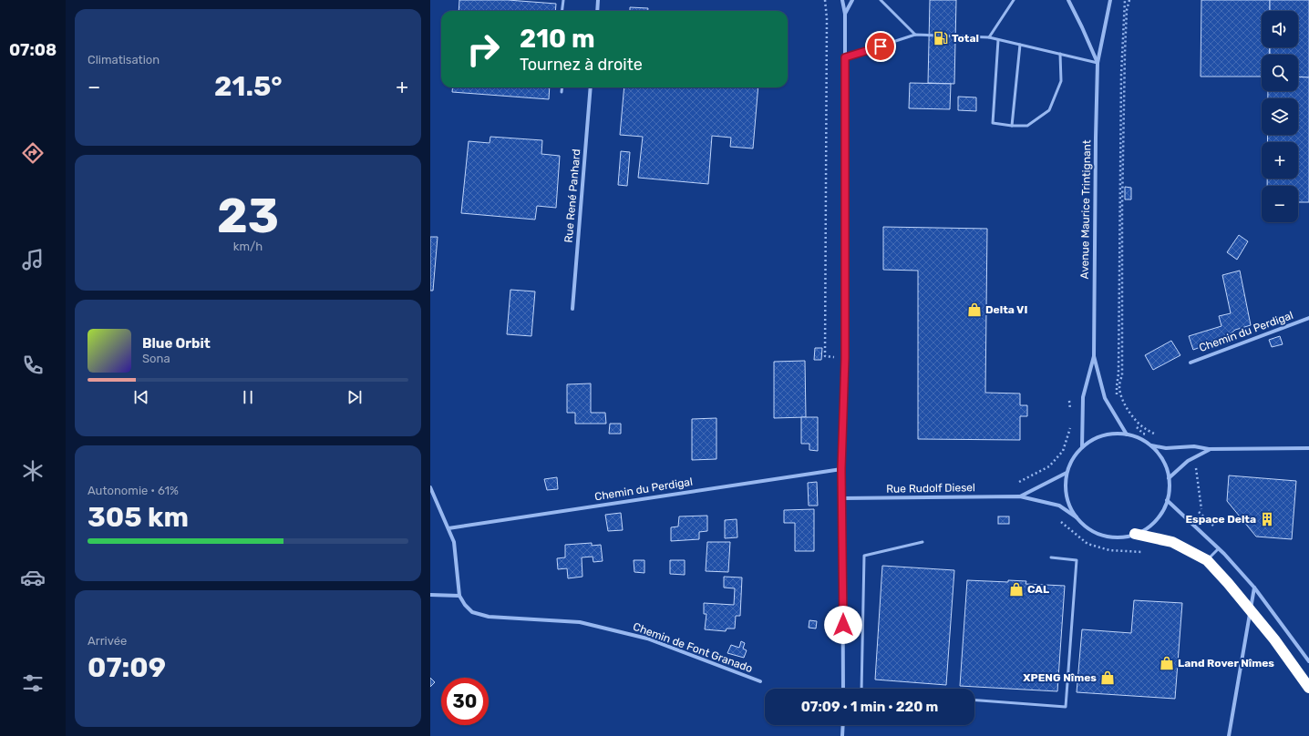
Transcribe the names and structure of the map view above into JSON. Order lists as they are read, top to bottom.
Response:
{
  "streets": {
    "street": [
      "Rue René Panhard",
      "Avenue Maurice Trintignant",
      "Chemin du Perdigal",
      "Rue Rudolf Diesel",
      "Chemin de Font Granado"
    ]
  },
  "crossings": [
    ["Avenue Maurice Trintignant", "Rue Rudolf Diesel"]
  ],
  "places": {
    "fuel station": ["Total"],
    "shop": [
      "Delta VI",
      "CAL",
      "Land Rover Nîmes",
      "XPENG Nîmes"
    ],
    "building": ["Espace Delta"]
  },
  "page": {
    "tabs": "07:08",
    "tile": [
      "Climatisation",
      ["23", "km/h"],
      ["Autonomie · 61%", "305 km"],
      ["Arrivée", "07:09"]
    ],
    "map_buttons": ["+", "−"],
    "turn": ["210 m", "Tournez à droite"],
    "heat": ["−", "21.5°", "+"],
    "song": ["Blue Orbit", "Sona"],
    "limit": "30",
    "trip": "07:09 · 1 min · 220 m"
  }
}
